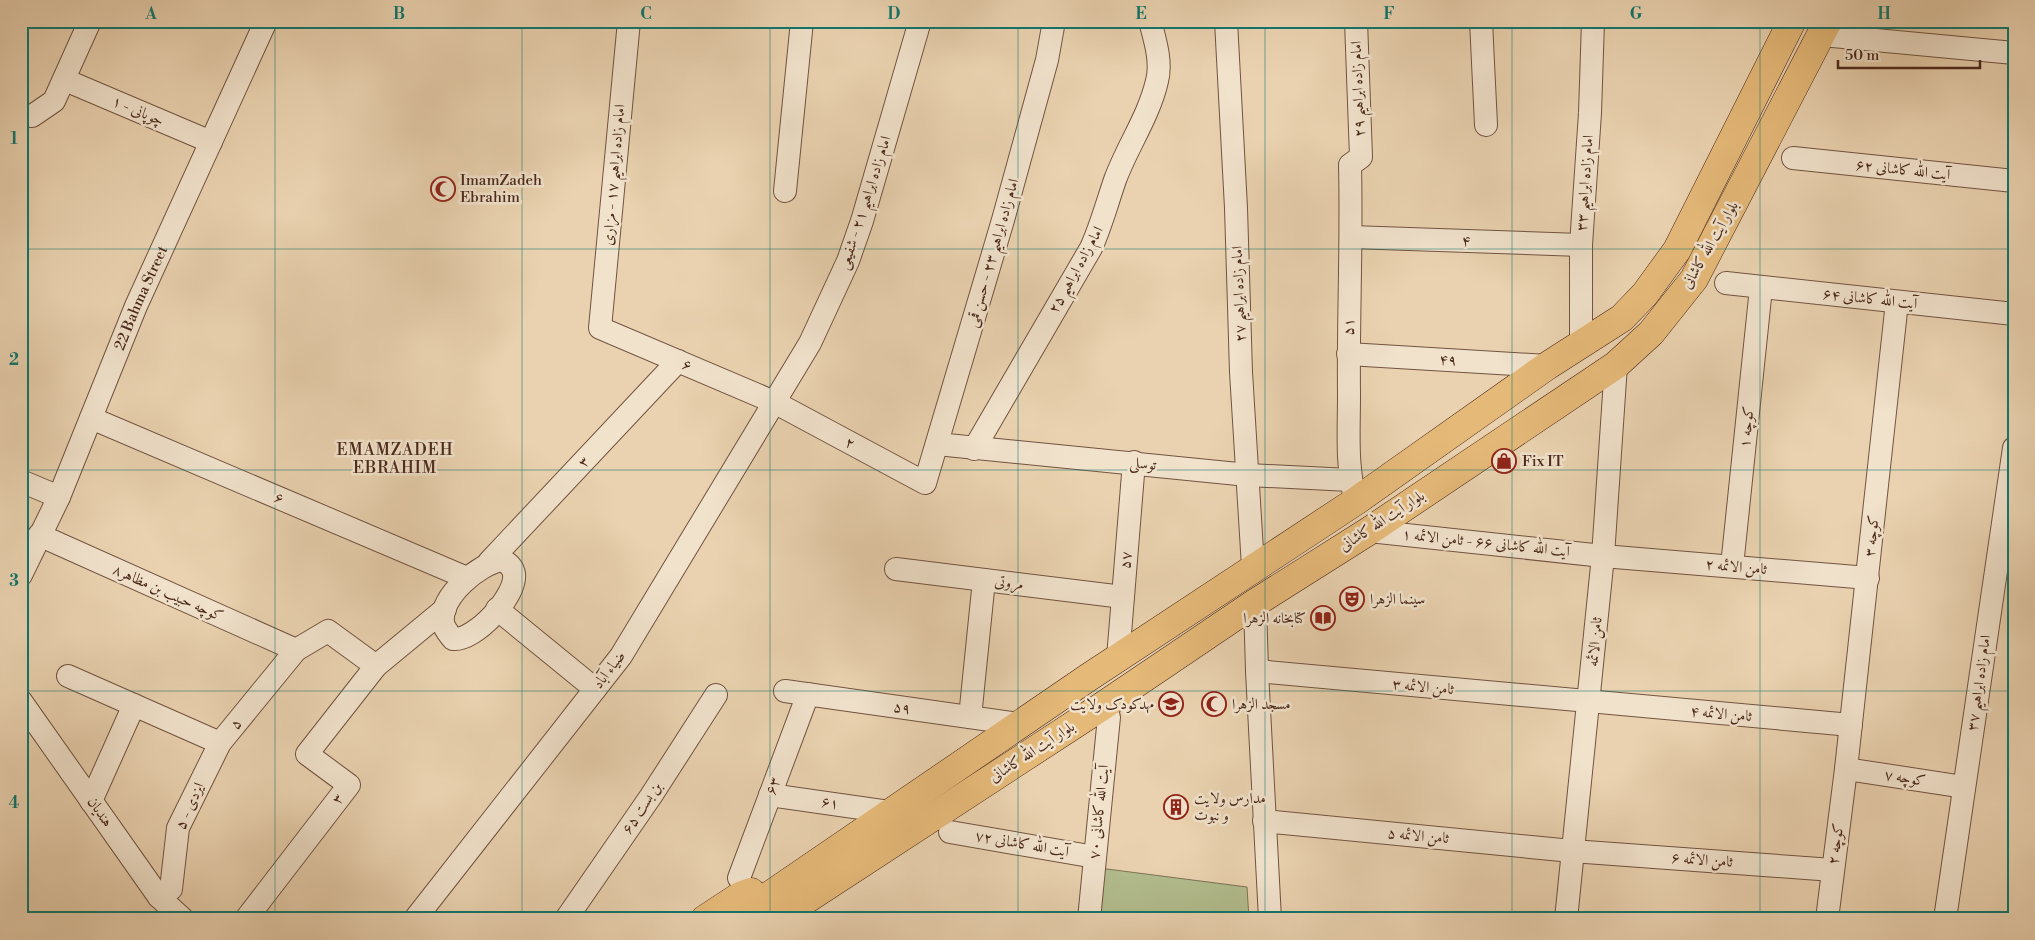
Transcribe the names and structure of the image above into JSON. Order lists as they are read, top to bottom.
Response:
{
  "streets": {
    "main road": ["بلوار آیت الله کاشانی"],
    "street": [
      "امام زاده ابراهیم ۲۹",
      "۱ - چوپانی",
      "آیت الله کاشانی ۶۲",
      "امام زاده ابراهیم ۱۷ - مزاری",
      "امام زاده ابراهیم ۳۳",
      "امام زاده ابراهیم ۲۱ - شفیعی",
      "۴",
      "امام زاده ابراهیم ۲۳ - حسن قمی",
      "امام زاده ابراهیم ۲۵",
      "امام زاده ابراهیم ۲۷",
      "22 Bahma Street",
      "آیت الله کاشانی ۶۴",
      "۵۱",
      "۴۹",
      "۶",
      "کوچه ۱",
      "۲",
      "۳",
      "توسلی",
      "کوچه ۳",
      "آیت الله کاشانی ۶۶ - ثامن الائمه ۱",
      "۵۷",
      "ثامن الائمه ۲",
      "مروتی",
      "کوچه حبیب بن مظاهر۸",
      "ثامن الائمه",
      "ضیاء آباد",
      "امام زاده ابراهیم ۳۷",
      "ثامن الائمه ۳",
      "۵۹",
      "ثامن الائمه ۴",
      "۵",
      "کوچه ۷",
      "۶۳",
      "۶۱",
      "۵ - ایزدی",
      "بن بست ۶۵",
      "هندیان",
      "آیت الله کاشانی ۷۰",
      "ثامن الائمه ۵",
      "آیت الله کاشانی ۷۲",
      "کوچه ۲",
      "ثامن الائمه ۶"
    ]
  },
  "crossings": [
    ["امام زاده ابراهیم ۲۹", "۵۱"],
    ["۱ - چوپانی", "22 Bahma Street"],
    ["امام زاده ابراهیم ۱۷ - مزاری", "۶"],
    ["امام زاده ابراهیم ۳۳", "۴"],
    ["امام زاده ابراهیم ۳۳", "بلوار آیت الله کاشانی"],
    ["امام زاده ابراهیم ۲۱ - شفیعی", "۶"],
    ["امام زاده ابراهیم ۲۱ - شفیعی", "۲"],
    ["امام زاده ابراهیم ۲۱ - شفیعی", "ضیاء آباد"],
    ["۴", "۵۱"],
    ["بلوار آیت الله کاشانی", "امام زاده ابراهیم ۲۷"],
    ["بلوار آیت الله کاشانی", "۵۱"],
    ["بلوار آیت الله کاشانی", "۴۹"],
    ["بلوار آیت الله کاشانی", "توسلی"],
    ["بلوار آیت الله کاشانی", "آیت الله کاشانی ۶۶ - ثامن الائمه ۱"],
    ["بلوار آیت الله کاشانی", "۵۷"],
    ["بلوار آیت الله کاشانی", "ثامن الائمه"],
    ["بلوار آیت الله کاشانی", "۵۹"],
    ["بلوار آیت الله کاشانی", "۶۱"],
    ["بلوار آیت الله کاشانی", "آیت الله کاشانی ۷۰"],
    ["امام زاده ابراهیم ۲۳ - حسن قمی", "۲"],
    ["امام زاده ابراهیم ۲۳ - حسن قمی", "توسلی"],
    ["امام زاده ابراهیم ۲۵", "توسلی"],
    ["امام زاده ابراهیم ۲۷", "توسلی"],
    ["22 Bahma Street", "۶"],
    ["22 Bahma Street", "کوچه حبیب بن مظاهر۸"],
    ["آیت الله کاشانی ۶۴", "کوچه ۱"],
    ["آیت الله کاشانی ۶۴", "کوچه ۳"],
    ["۵۱", "۴۹"],
    ["۵۱", "توسلی"],
    ["۶", "۲"],
    ["۶", "۳"],
    ["۶", "ضیاء آباد"],
    ["کوچه ۱", "ثامن الائمه ۲"],
    ["۲", "ضیاء آباد"],
    ["۳", "۵"],
    ["توسلی", "۵۷"],
    ["کوچه ۳", "ثامن الائمه ۲"],
    ["کوچه ۳", "ثامن الائمه ۴"],
    ["کوچه ۳", "کوچه ۷"],
    ["کوچه ۳", "کوچه ۲"],
    ["آیت الله کاشانی ۶۶ - ثامن الائمه ۱", "ثامن الائمه ۲"],
    ["آیت الله کاشانی ۶۶ - ثامن الائمه ۱", "ثامن الائمه"],
    ["۵۷", "مروتی"],
    ["ثامن الائمه ۲", "ثامن الائمه"],
    ["کوچه حبیب بن مظاهر۸", "۵"],
    ["ثامن الائمه", "ثامن الائمه ۳"],
    ["ثامن الائمه", "ثامن الائمه ۴"],
    ["ثامن الائمه", "ثامن الائمه ۵"],
    ["ثامن الائمه", "ثامن الائمه ۶"],
    ["امام زاده ابراهیم ۳۷", "کوچه ۷"],
    ["ثامن الائمه ۳", "ثامن الائمه ۴"],
    ["۵۹", "۶۳"],
    ["۵", "۵ - ایزدی"],
    ["کوچه ۷", "کوچه ۲"],
    ["۶۳", "۶۱"],
    ["۵ - ایزدی", "هندیان"],
    ["آیت الله کاشانی ۷۰", "آیت الله کاشانی ۷۲"],
    ["ثامن الائمه ۵", "ثامن الائمه ۶"],
    ["کوچه ۲", "ثامن الائمه ۶"]
  ],
  "districts": ["EMAMZADEH EBRAHIM"],
  "places": {
    "mosque": ["ImamZadeh Ebrahim", "مسجد الزهرا"],
    "shop": ["Fix IT"],
    "theatre": ["سینما الزهرا"],
    "library": ["کتابخانه الزهرا"],
    "school or university": ["مهدکودک ولایت"],
    "building": ["مدارس ولایت و نبوت"]
  },
  "scale_bar": "50 m",
  "grid": {
    "columns": [
      "A",
      "B",
      "C",
      "D",
      "E",
      "F",
      "G",
      "H"
    ],
    "rows": [
      "1",
      "2",
      "3",
      "4"
    ]
  }
}
